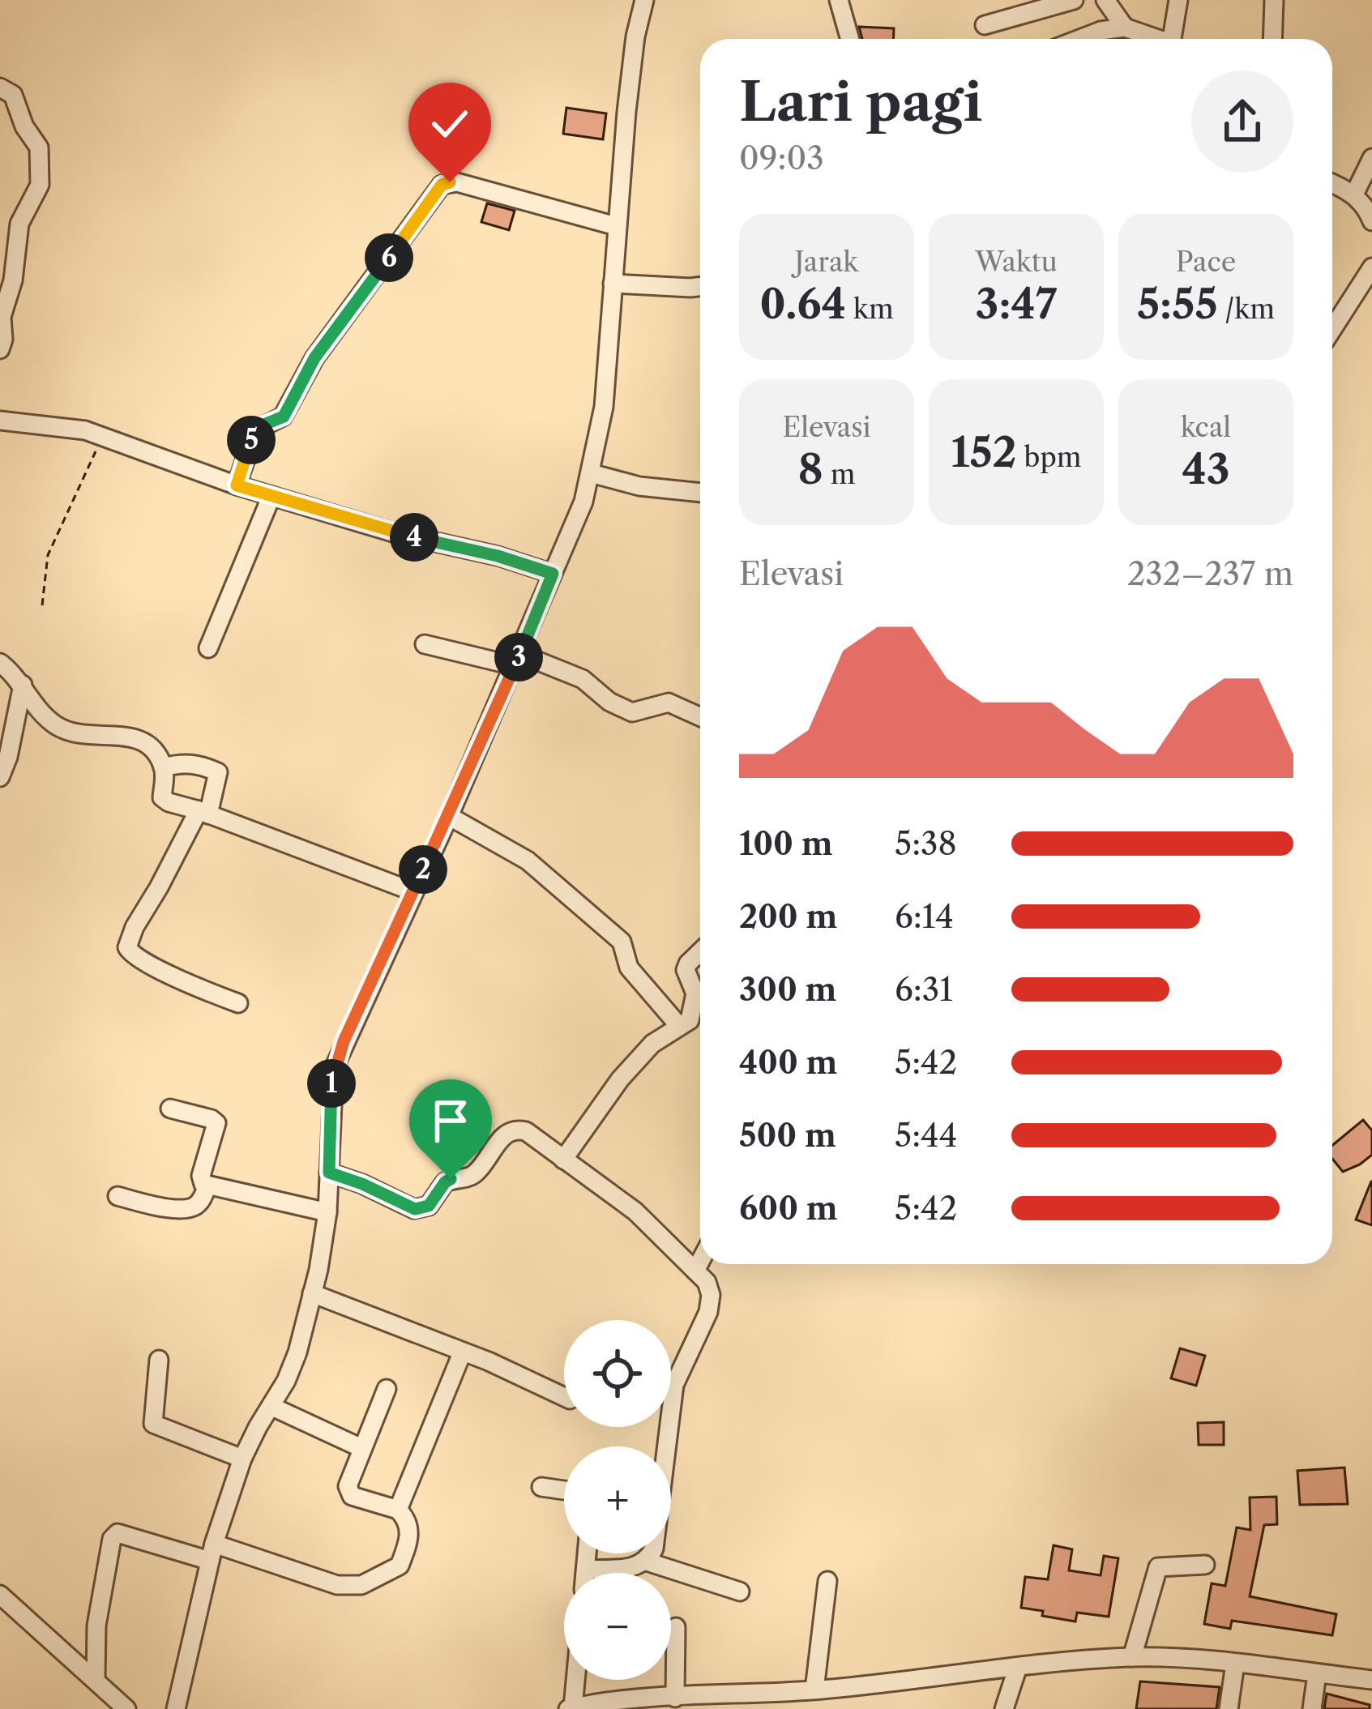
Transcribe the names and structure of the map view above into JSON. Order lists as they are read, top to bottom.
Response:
{
  "page": {
    "heading": ["Lari pagi", "09:03"],
    "stats": [
      ["Jarak", "0.64 km"],
      ["Waktu", "3:47"],
      ["Pace", "5:55 /km"],
      ["Elevasi", "8 m"],
      ["152 bpm"],
      ["kcal", "43"]
    ],
    "pins": [
      "6",
      "5",
      "4",
      "3",
      "2",
      "1"
    ],
    "chart": ["Elevasi", "232–237 m"],
    "list": [
      {
        "name": "100 m",
        "note": "5:38"
      },
      {
        "name": "200 m",
        "note": "6:14"
      },
      {
        "name": "300 m",
        "note": "6:31"
      },
      {
        "name": "400 m",
        "note": "5:42"
      },
      {
        "name": "500 m",
        "note": "5:44"
      },
      {
        "name": "600 m",
        "note": "5:42"
      }
    ],
    "map_buttons": ["+", "−"]
  }
}
